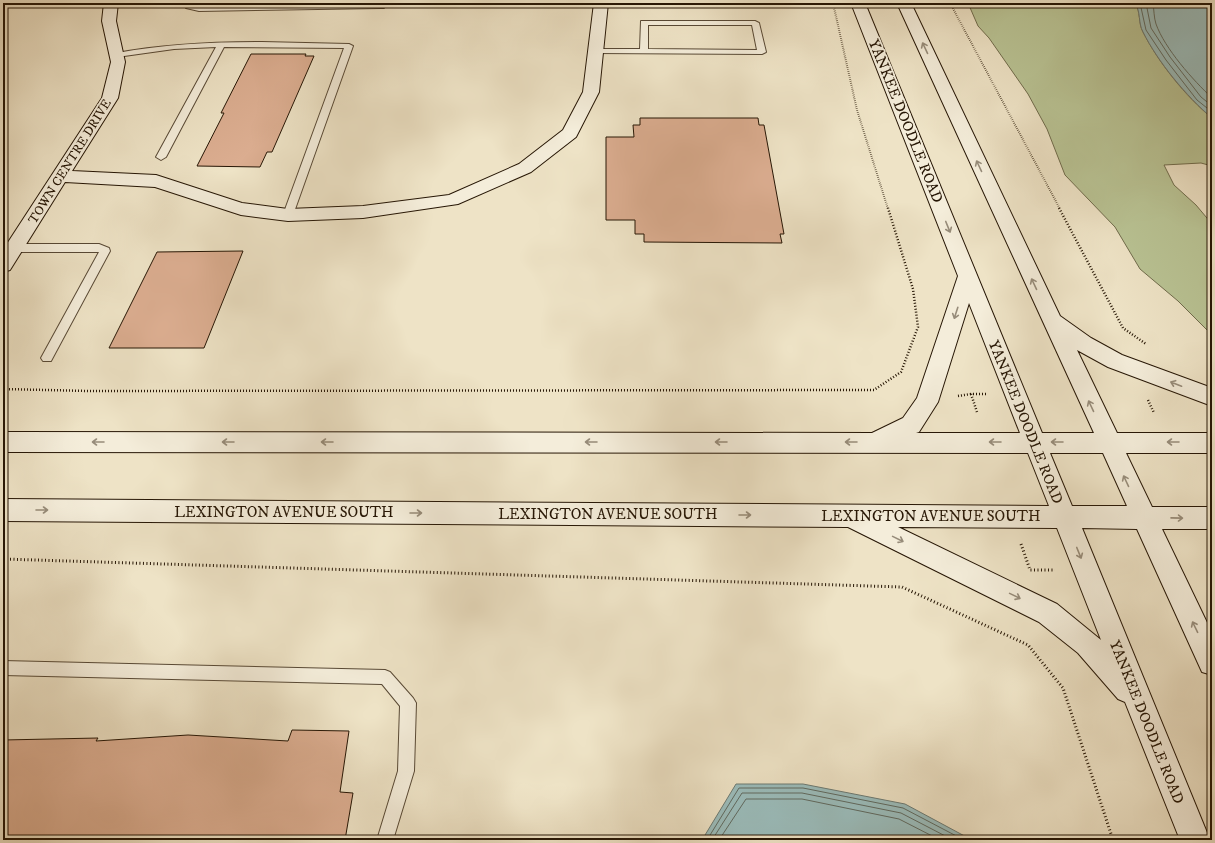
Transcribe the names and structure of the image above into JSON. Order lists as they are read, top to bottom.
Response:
{
  "streets": {
    "street": ["YANKEE DOODLE ROAD", "TOWN CENTRE DRIVE", "LEXINGTON AVENUE SOUTH"]
  },
  "crossings": [
    ["YANKEE DOODLE ROAD", "LEXINGTON AVENUE SOUTH"]
  ]
}
